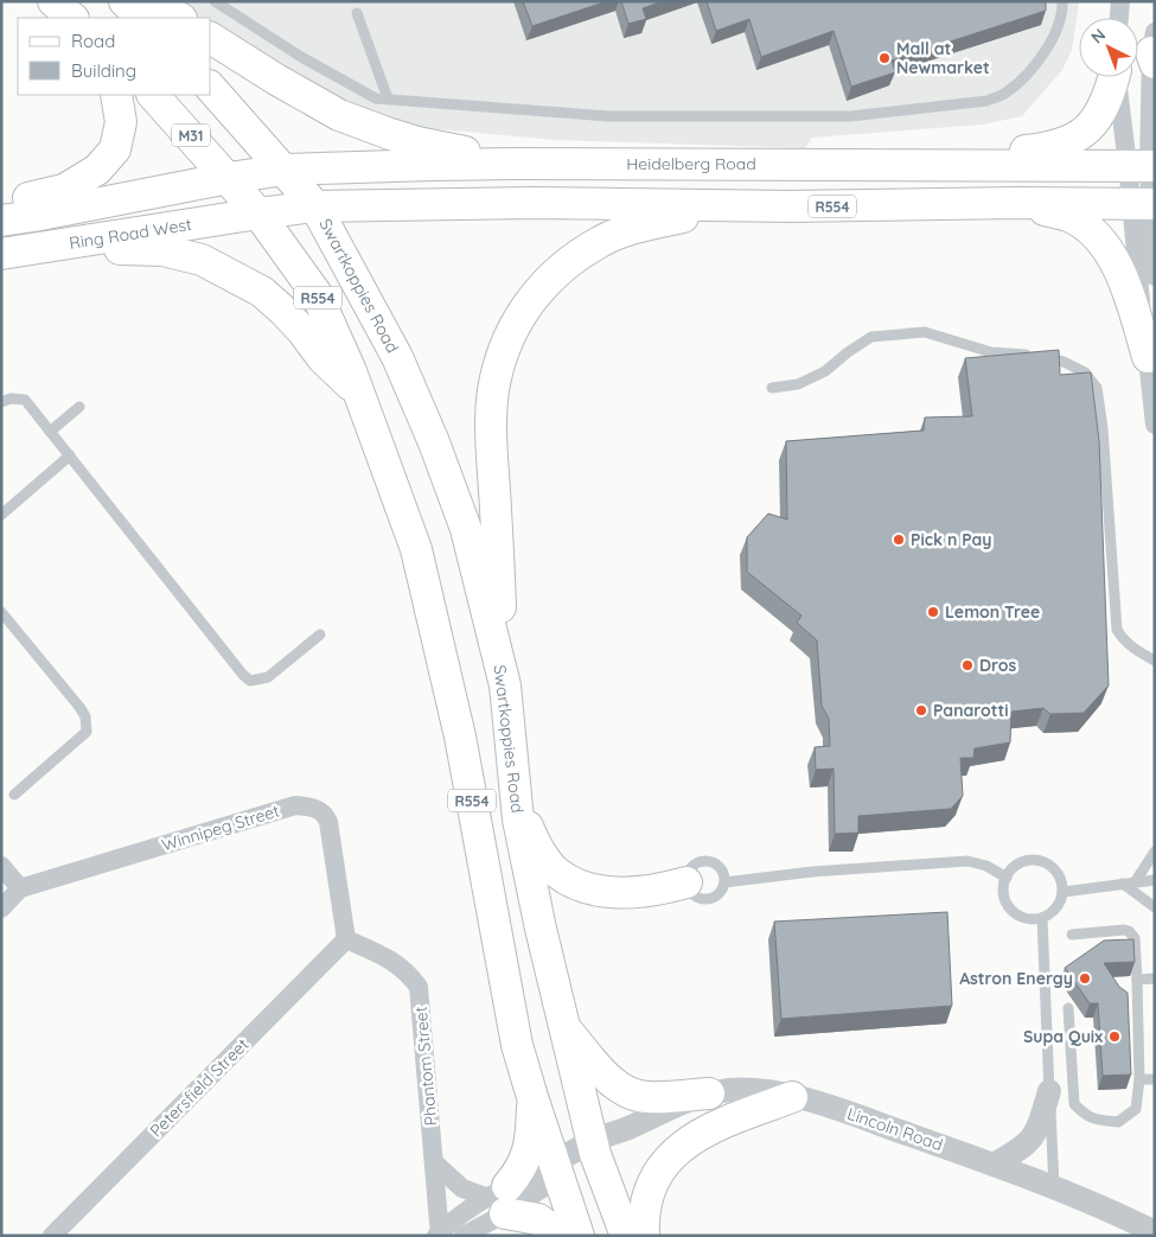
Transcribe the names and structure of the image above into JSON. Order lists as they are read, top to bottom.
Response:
{
  "streets": {
    "main road": [
      "M31",
      "Heidelberg Road",
      "R554",
      "Ring Road West",
      "Swartkoppies Road"
    ],
    "street": [
      "Winnipeg Street",
      "Phantom Street",
      "Petersfield Street",
      "Lincoln Road"
    ]
  },
  "crossings": [
    ["M31", "Heidelberg Road"],
    ["M31", "R554"],
    ["M31", "Ring Road West"],
    ["Heidelberg Road", "R554"],
    ["Heidelberg Road", "Ring Road West"],
    ["Heidelberg Road", "Swartkoppies Road"],
    ["R554", "Ring Road West"],
    ["R554", "Swartkoppies Road"],
    ["R554", "Phantom Street"],
    ["Swartkoppies Road", "Phantom Street"],
    ["Winnipeg Street", "Phantom Street"],
    ["Winnipeg Street", "Petersfield Street"],
    ["Phantom Street", "Petersfield Street"],
    ["Phantom Street", "Lincoln Road"]
  ],
  "places": [
    "Mall at Newmarket",
    "Pick n Pay",
    "Lemon Tree",
    "Dros",
    "Panarotti",
    "Astron Energy",
    "Supa Quix"
  ],
  "legend": ["Road", "Building"],
  "north": "top left"
}
